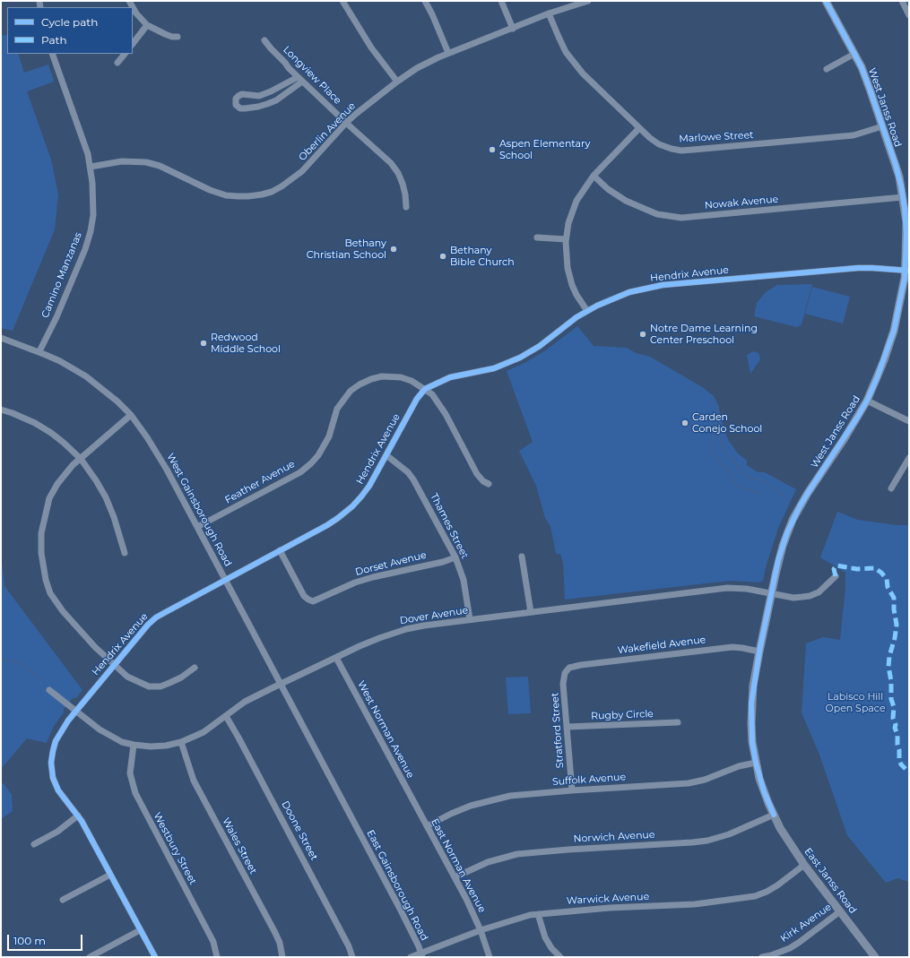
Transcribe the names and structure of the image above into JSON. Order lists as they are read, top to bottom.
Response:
{
  "streets": {
    "main road": ["West Janss Road", "East Janss Road"],
    "street": [
      "Longview Place",
      "Oberlin Avenue",
      "Marlowe Street",
      "Nowak Avenue",
      "Hendrix Avenue",
      "Camino Manzanas",
      "Feather Avenue",
      "West Gainsborough Road",
      "Thames Street",
      "Dorset Avenue",
      "Dover Avenue",
      "Wakefield Avenue",
      "Rugby Circle",
      "West Norman Avenue",
      "Stratford Street",
      "Suffolk Avenue",
      "Doone Street",
      "Norwich Avenue",
      "Wales Street",
      "Westbury Street",
      "East Norman Avenue",
      "East Gainsborough Road",
      "Warwick Avenue",
      "Kirk Avenue"
    ]
  },
  "crossings": [
    ["Longview Place", "Oberlin Avenue"],
    ["West Janss Road", "Marlowe Street"],
    ["West Janss Road", "Nowak Avenue"],
    ["West Janss Road", "Hendrix Avenue"],
    ["West Janss Road", "Dover Avenue"],
    ["West Janss Road", "Wakefield Avenue"],
    ["West Janss Road", "Suffolk Avenue"],
    ["West Janss Road", "Norwich Avenue"],
    ["West Janss Road", "East Janss Road"],
    ["Oberlin Avenue", "Marlowe Street"],
    ["Oberlin Avenue", "Camino Manzanas"],
    ["Hendrix Avenue", "Feather Avenue"],
    ["Hendrix Avenue", "West Gainsborough Road"],
    ["Hendrix Avenue", "Thames Street"],
    ["Hendrix Avenue", "Dorset Avenue"],
    ["Hendrix Avenue", "Dover Avenue"],
    ["Camino Manzanas", "West Gainsborough Road"],
    ["Feather Avenue", "West Gainsborough Road"],
    ["West Gainsborough Road", "Dover Avenue"],
    ["West Gainsborough Road", "East Gainsborough Road"],
    ["Thames Street", "Dorset Avenue"],
    ["Thames Street", "Dover Avenue"],
    ["Dover Avenue", "West Norman Avenue"],
    ["Dover Avenue", "Doone Street"],
    ["Dover Avenue", "Wales Street"],
    ["Dover Avenue", "Westbury Street"],
    ["Wakefield Avenue", "Stratford Street"],
    ["Rugby Circle", "Stratford Street"],
    ["West Norman Avenue", "East Norman Avenue"],
    ["Stratford Street", "Suffolk Avenue"],
    ["Suffolk Avenue", "East Norman Avenue"],
    ["Norwich Avenue", "East Norman Avenue"],
    ["Norwich Avenue", "East Janss Road"],
    ["East Norman Avenue", "Warwick Avenue"],
    ["East Janss Road", "Warwick Avenue"],
    ["East Janss Road", "Kirk Avenue"],
    ["East Gainsborough Road", "Warwick Avenue"]
  ],
  "parks": ["Labisco Hill Open Space"],
  "places": [
    "Aspen Elementary School",
    "Bethany Christian School",
    "Bethany Bible Church",
    "Notre Dame Learning Center Preschool",
    "Redwood Middle School",
    "Carden Conejo School"
  ],
  "legend": ["Cycle path", "Path"],
  "scale_bar": "100 m"
}
